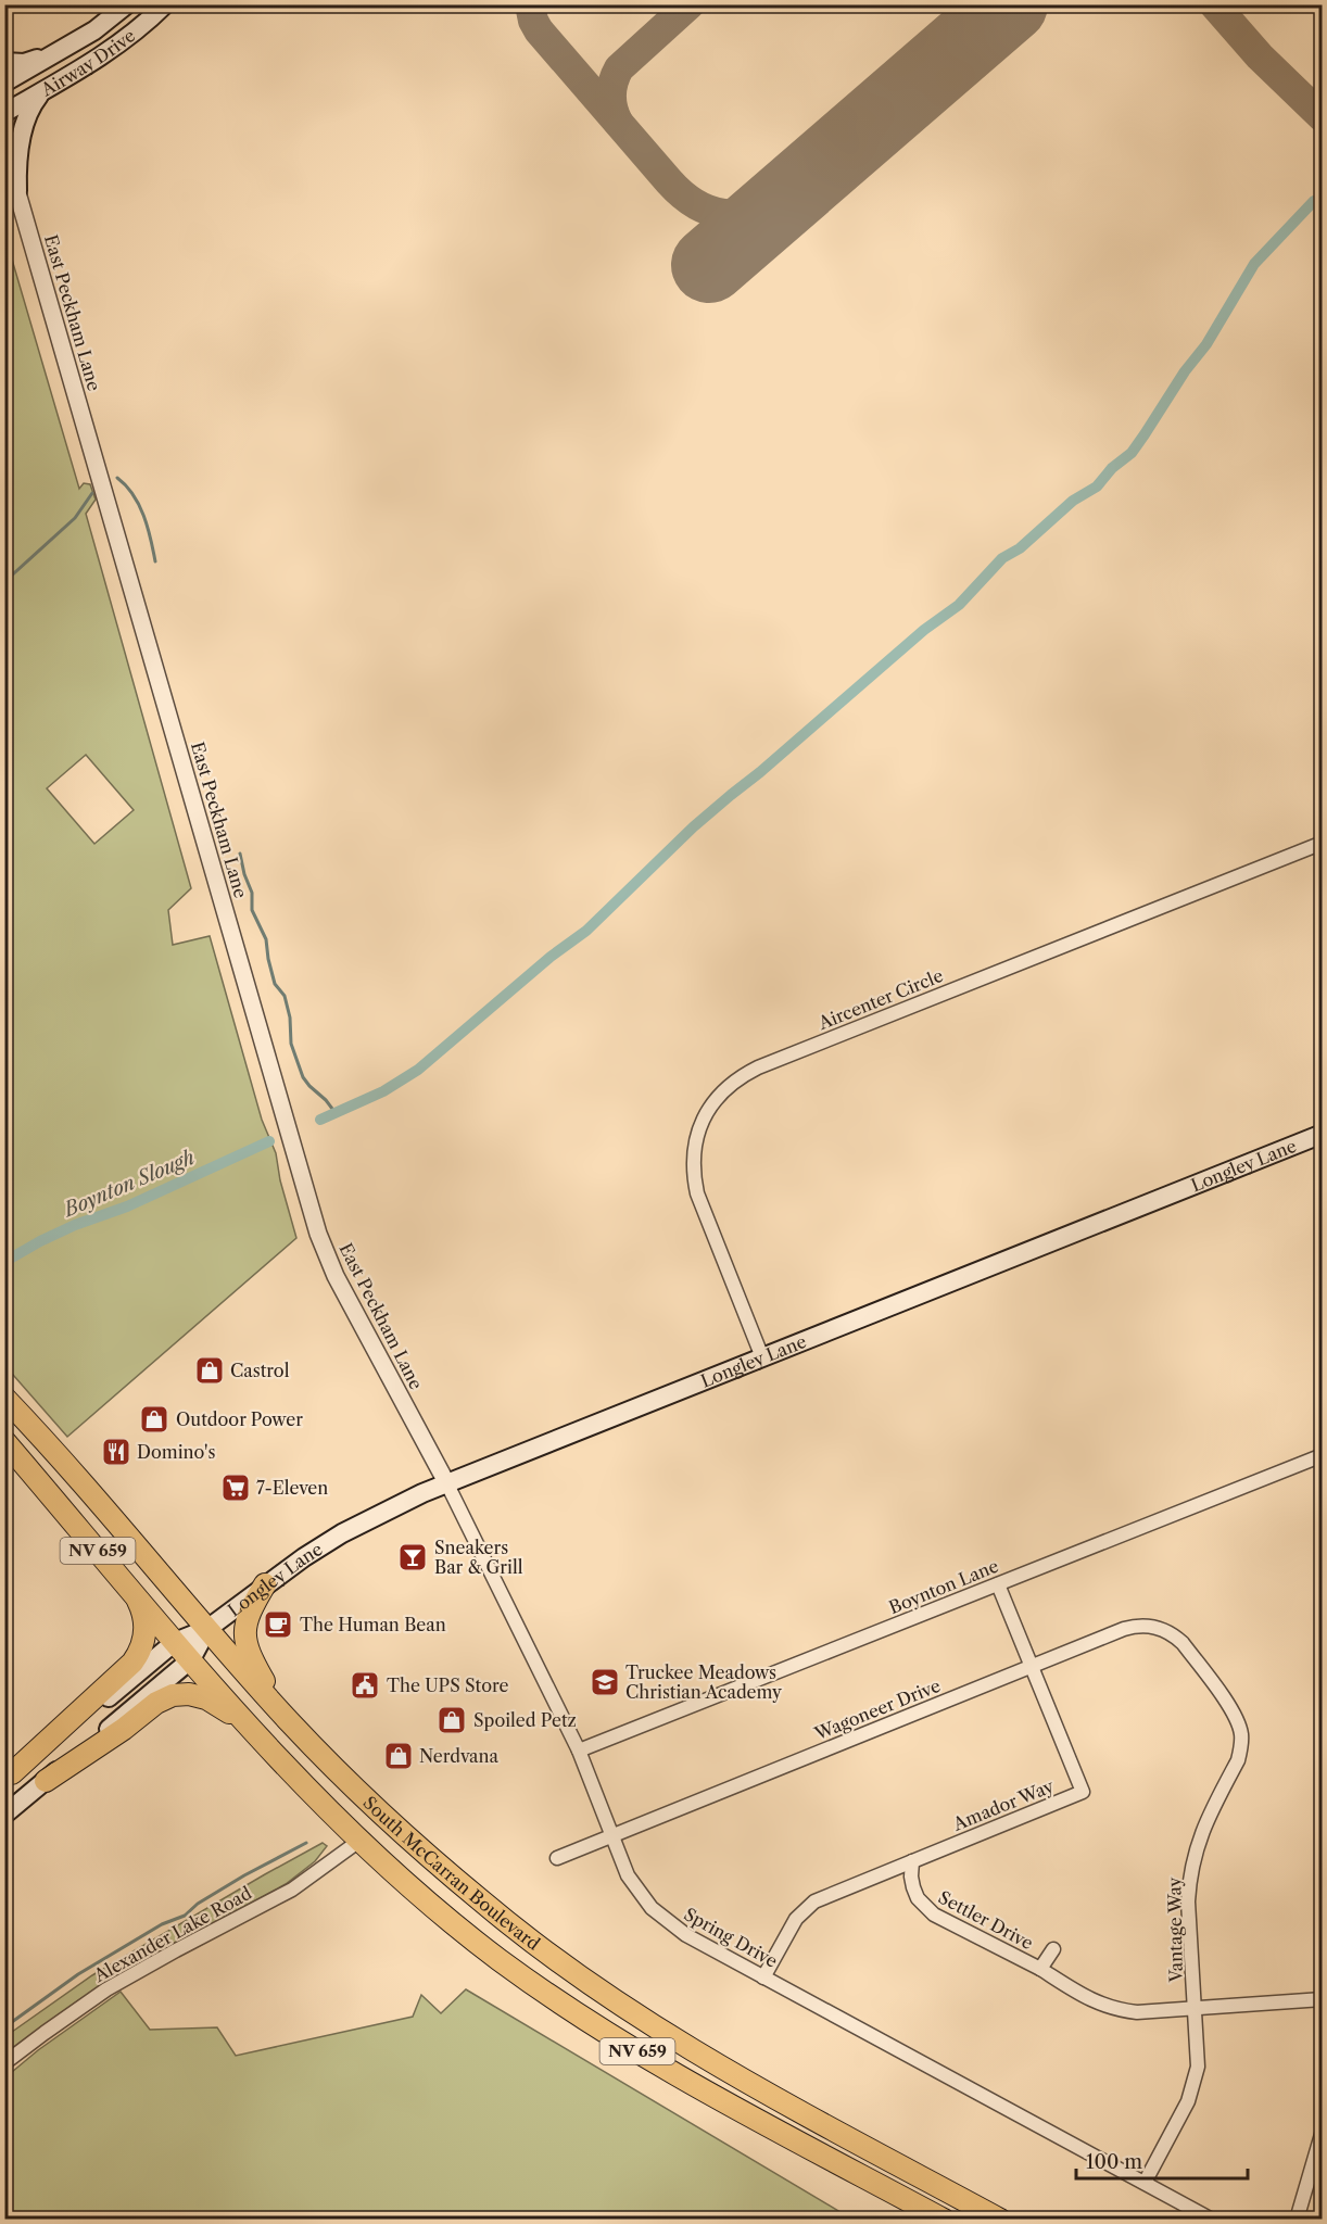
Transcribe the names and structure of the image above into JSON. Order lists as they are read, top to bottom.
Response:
{
  "streets": {
    "main road": [
      "Airway Drive",
      "Longley Lane",
      "NV 659",
      "South McCarran Boulevard"
    ],
    "street": [
      "East Peckham Lane",
      "Aircenter Circle",
      "Boynton Lane",
      "Wagoneer Drive",
      "Amador Way",
      "Settler Drive",
      "Vantage Way",
      "Alexander Lake Road",
      "Spring Drive"
    ]
  },
  "crossings": [
    ["East Peckham Lane", "Longley Lane"],
    ["East Peckham Lane", "Spring Drive"],
    ["Aircenter Circle", "Longley Lane"],
    ["Longley Lane", "South McCarran Boulevard"],
    ["Longley Lane", "Spring Drive"],
    ["Boynton Lane", "Amador Way"],
    ["Boynton Lane", "Spring Drive"],
    ["Wagoneer Drive", "Amador Way"],
    ["Wagoneer Drive", "Vantage Way"],
    ["Wagoneer Drive", "Spring Drive"],
    ["Amador Way", "Settler Drive"],
    ["Amador Way", "Spring Drive"],
    ["South McCarran Boulevard", "Alexander Lake Road"],
    ["Settler Drive", "Vantage Way"],
    ["Vantage Way", "Spring Drive"]
  ],
  "water": ["Boynton Slough"],
  "places": {
    "shop": [
      "Castrol",
      "Outdoor Power",
      "Spoiled Petz",
      "Nerdvana"
    ],
    "restaurant": ["Domino's"],
    "supermarket": ["7-Eleven"],
    "bar": ["Sneakers Bar & Grill"],
    "cafe": ["The Human Bean"],
    "school or university": ["Truckee Meadows Christian Academy"],
    "public building": ["The UPS Store"]
  },
  "scale_bar": "100 m"
}
